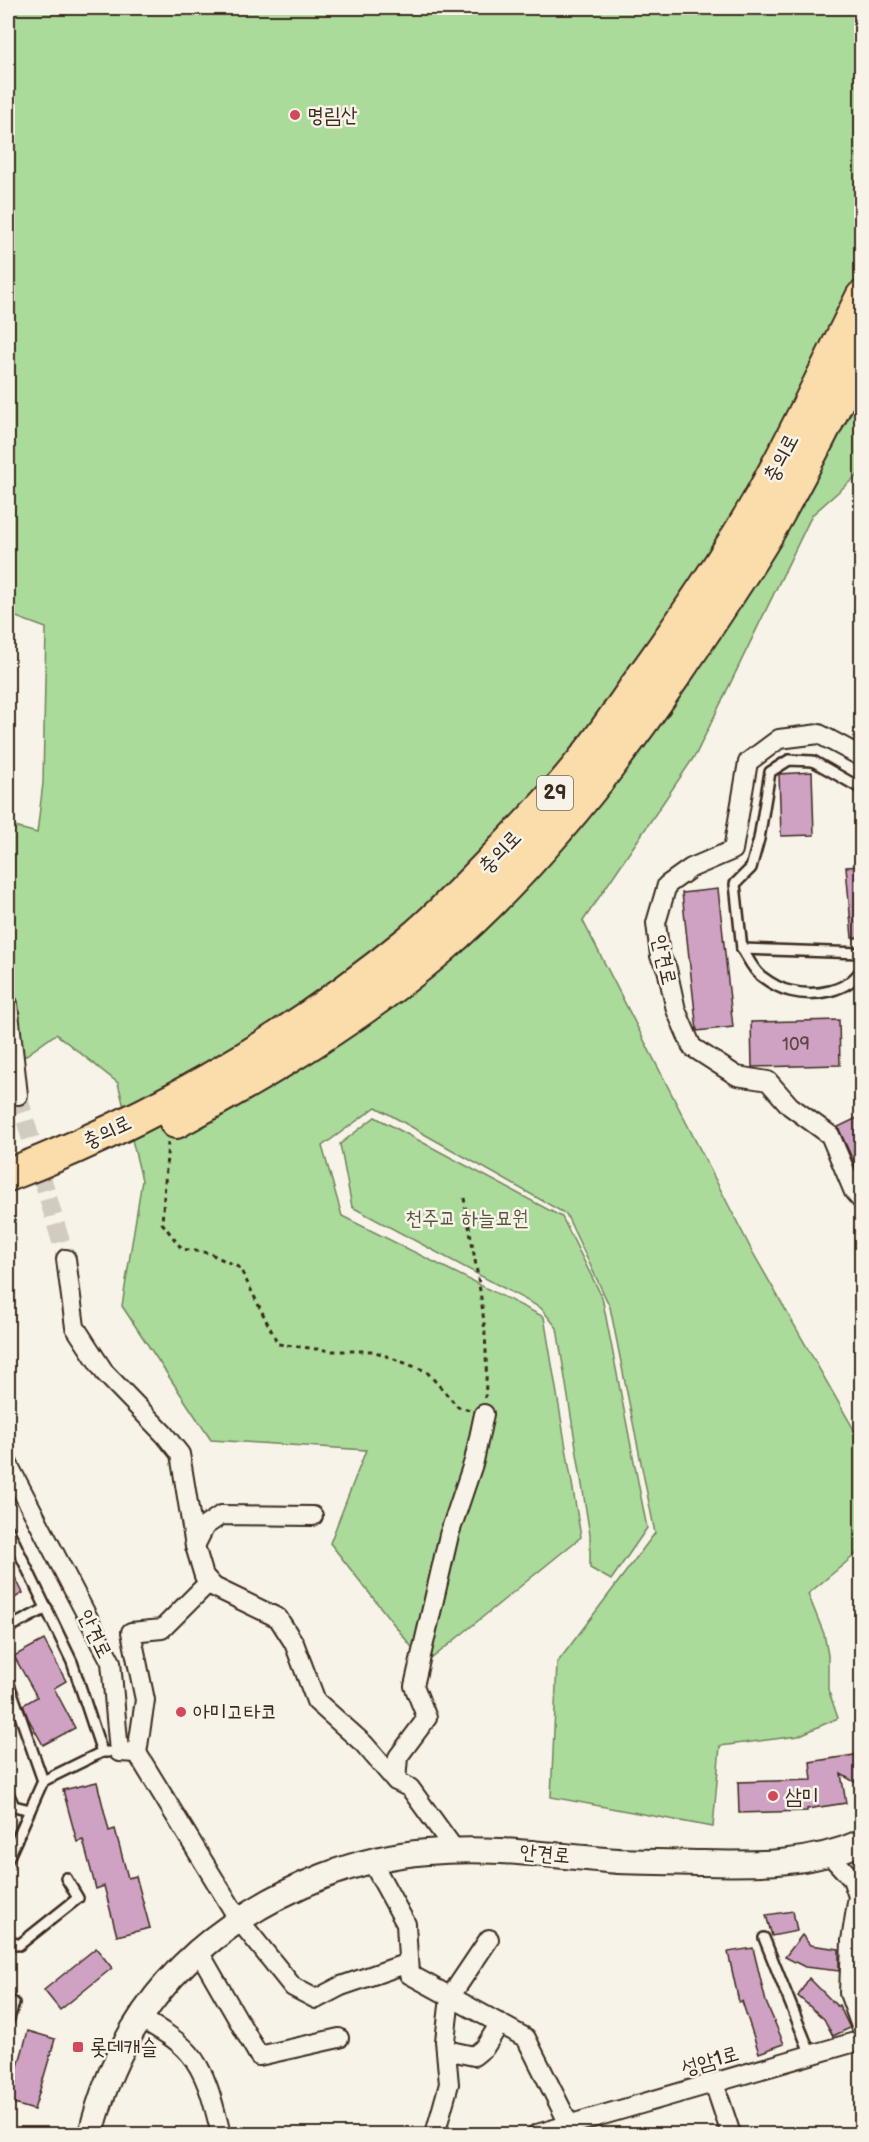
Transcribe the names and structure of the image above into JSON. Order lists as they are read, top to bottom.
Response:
{
  "streets": {
    "highway": ["충의로", "29"],
    "main road": ["안견로"],
    "street": ["성암1로"]
  },
  "parks": ["천주교 하늘묘원"],
  "places": {
    "other": ["명림산", "아미고타코", "삼미"],
    "transit": ["롯데캐슬"]
  },
  "house_numbers": ["109"]
}
